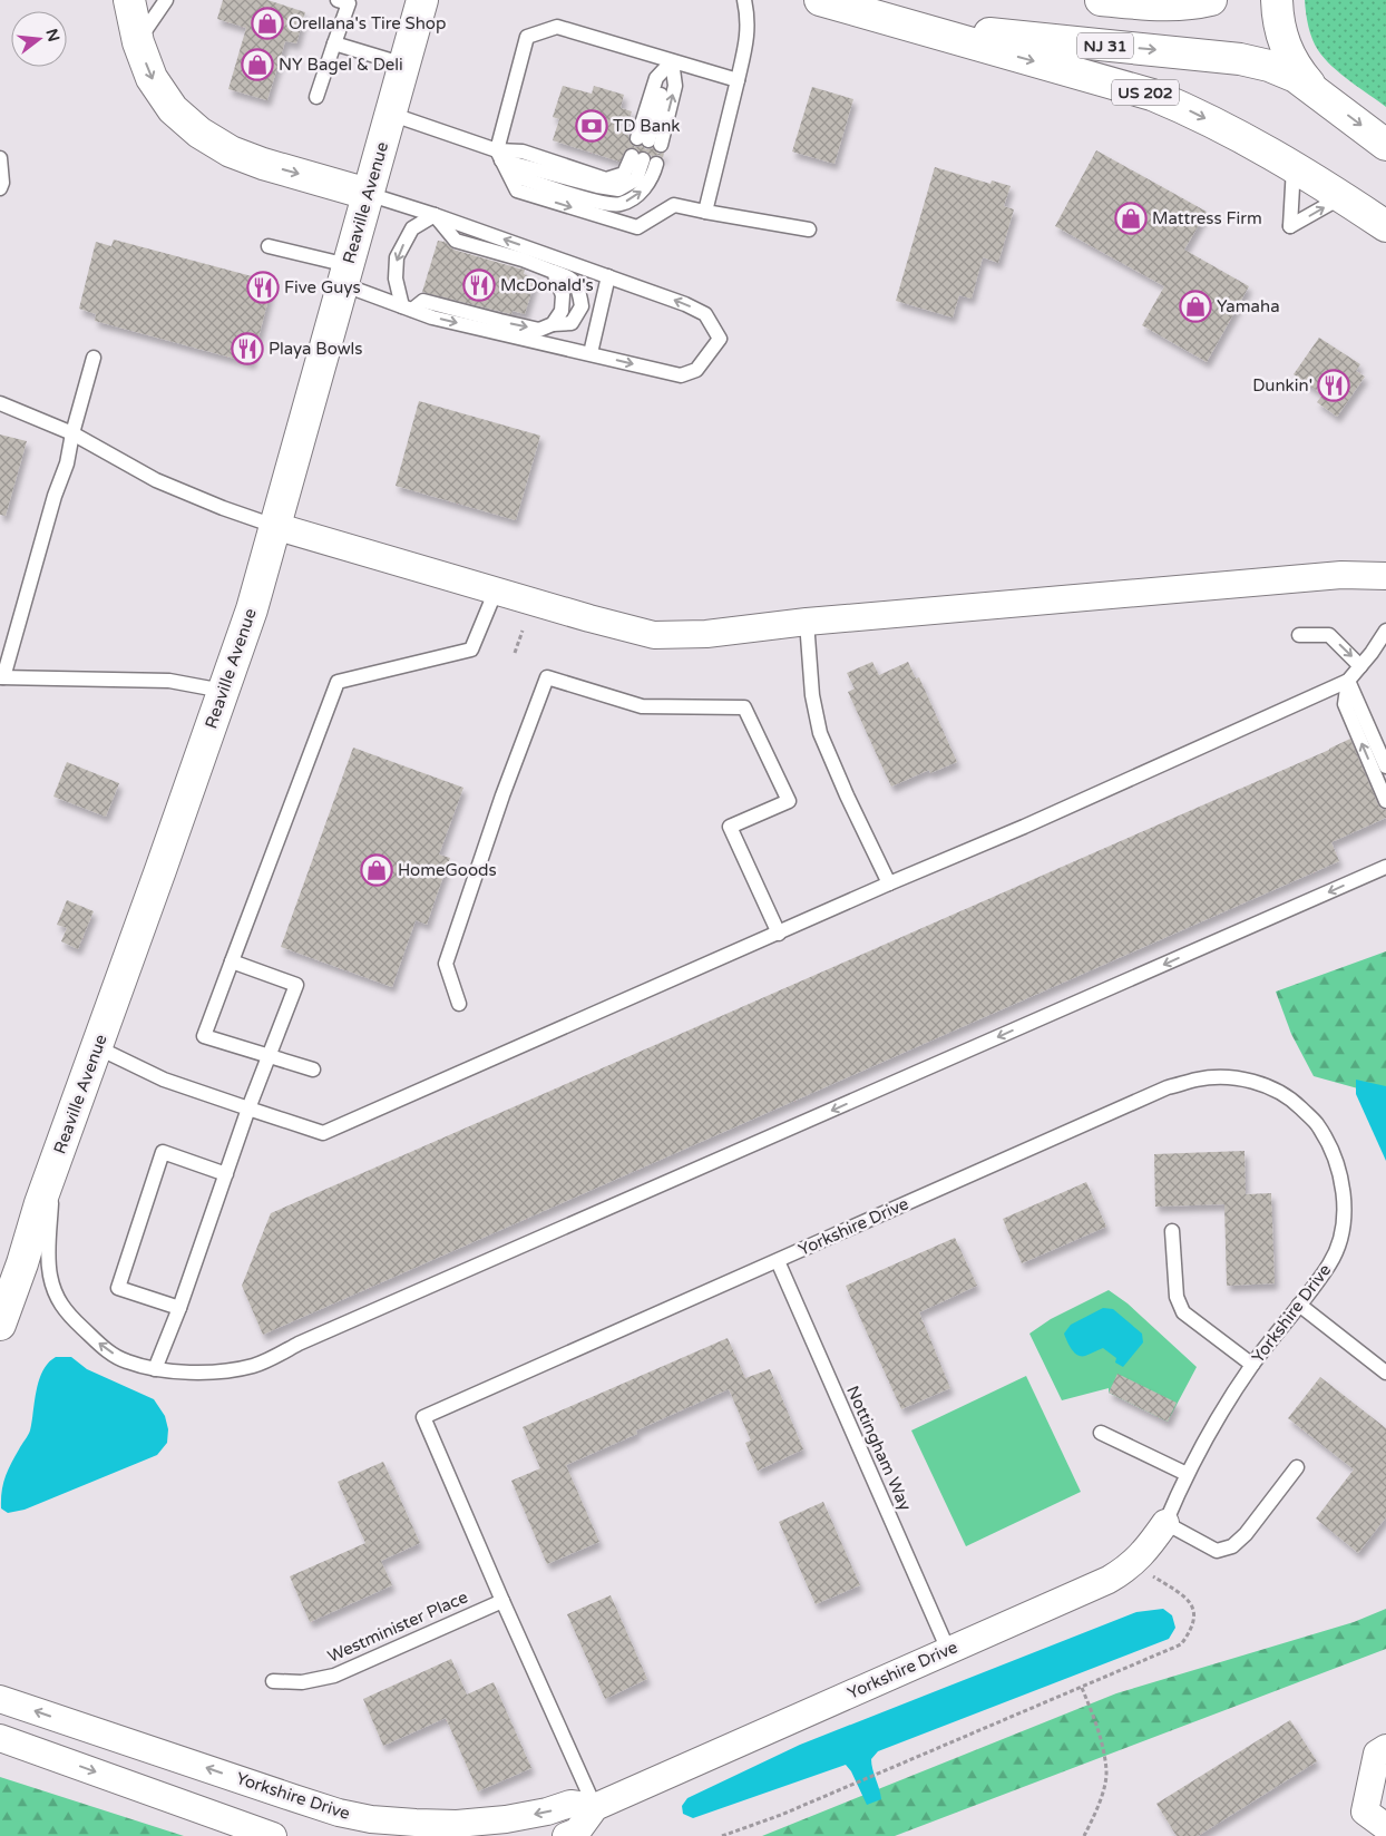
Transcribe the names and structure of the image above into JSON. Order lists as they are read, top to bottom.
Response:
{
  "streets": {
    "main road": ["NJ 31", "US 202", "Reaville Avenue"],
    "street": ["Yorkshire Drive"],
    "lane": ["Nottingham Way", "Westminister Place"]
  },
  "crossings": [
    ["NJ 31", "US 202"],
    ["Yorkshire Drive", "Nottingham Way"],
    ["Yorkshire Drive", "Westminister Place"]
  ],
  "places": {
    "shop": [
      "Orellana's Tire Shop",
      "NY Bagel & Deli",
      "Mattress Firm",
      "Yamaha",
      "HomeGoods"
    ],
    "bank": ["TD Bank"],
    "restaurant": [
      "McDonald's",
      "Five Guys",
      "Playa Bowls",
      "Dunkin'"
    ]
  },
  "north": "right"
}
